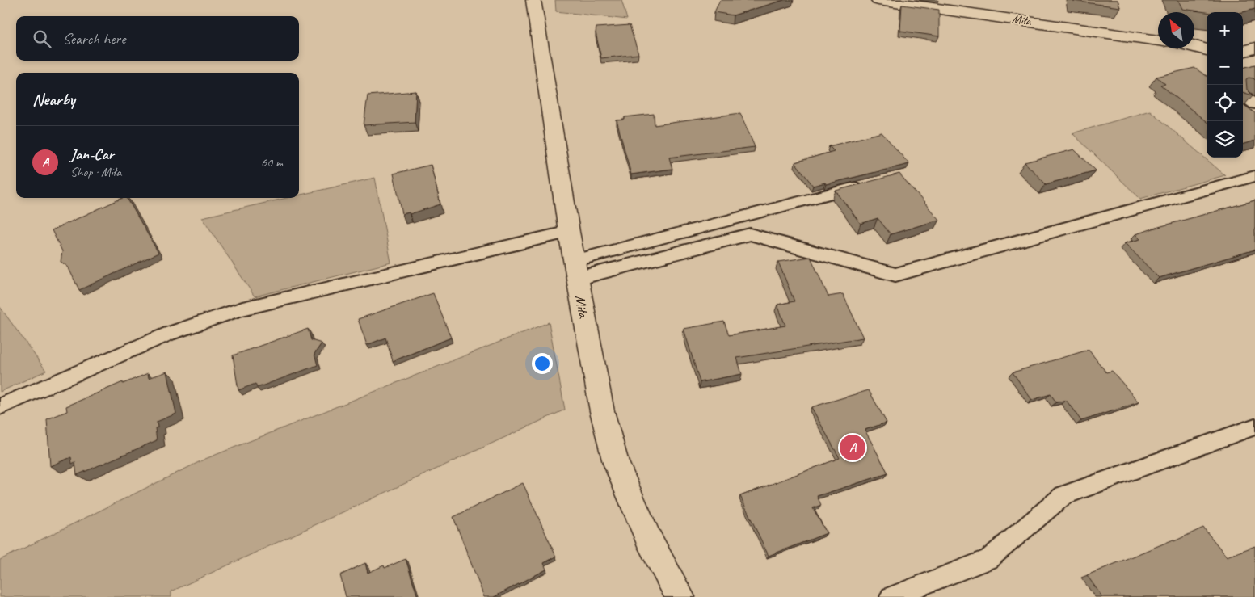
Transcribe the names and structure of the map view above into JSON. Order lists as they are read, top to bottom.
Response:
{
  "streets": {
    "street": ["Miła"]
  },
  "north": "top left",
  "page": {
    "map_buttons": ["+", "−"],
    "search": "Search here",
    "heading": "Nearby",
    "list": [
      {
        "mark": "A",
        "name": "Jan-Car",
        "note": "Shop · Miła",
        "value": "60 m"
      }
    ],
    "pins": "A"
  }
}
